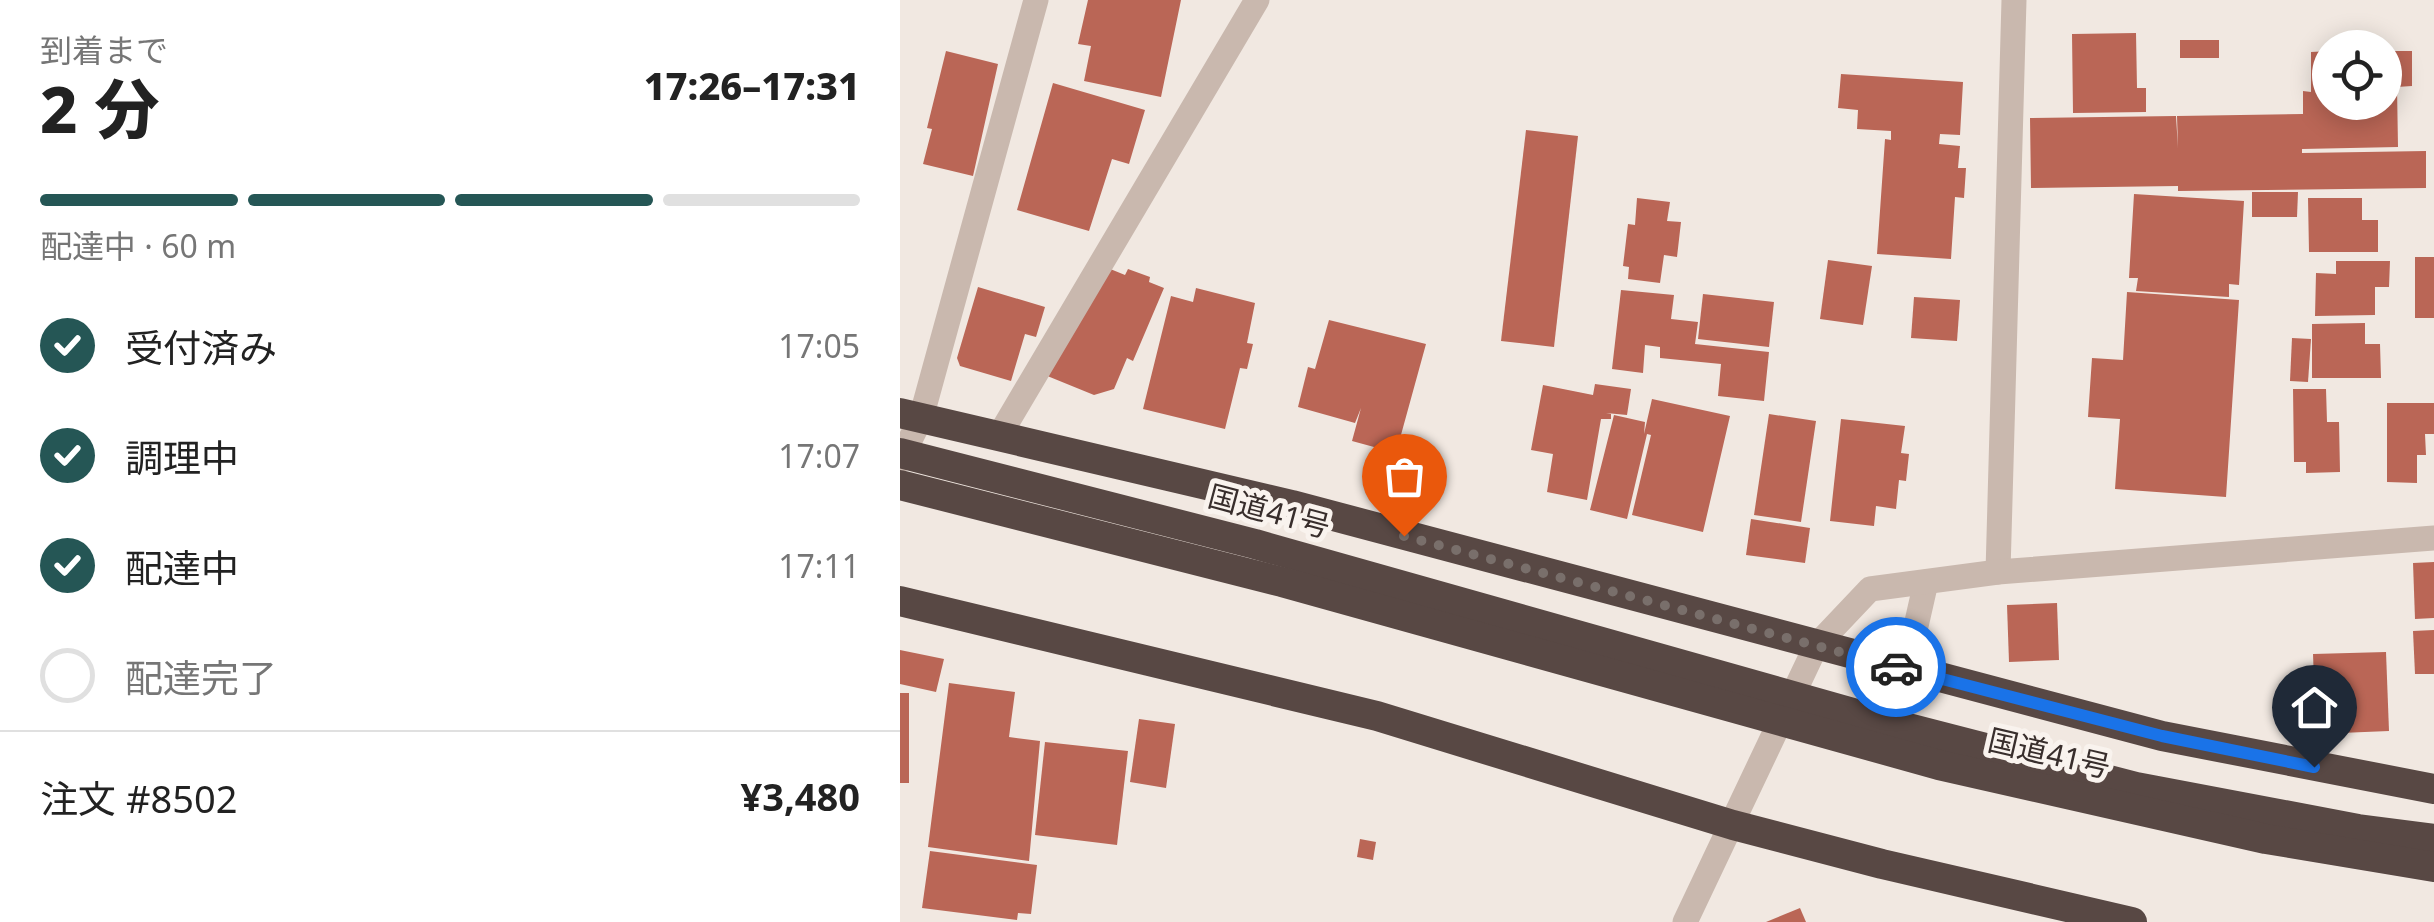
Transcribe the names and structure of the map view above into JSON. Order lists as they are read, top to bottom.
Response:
{
  "streets": {
    "highway": ["国道41号"]
  },
  "page": {
    "heading": ["2 分", "到着まで", "17:26–17:31"],
    "panel": ["注文 #8502", "¥3,480"],
    "bar": "配達中 · 60 m",
    "list": [
      ["受付済み", "17:05"],
      ["調理中", "17:07"],
      ["配達中", "17:11"],
      "配達完了"
    ]
  }
}
